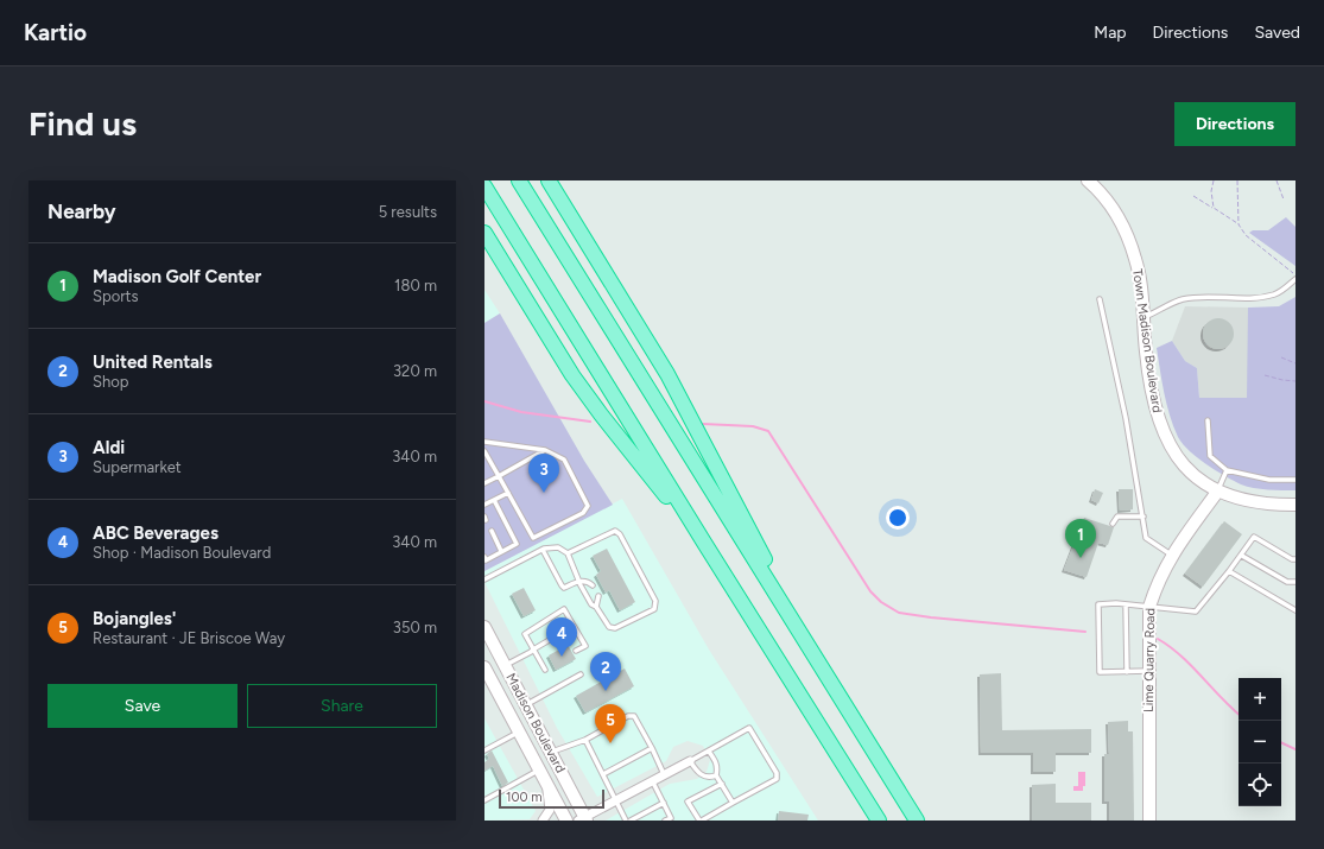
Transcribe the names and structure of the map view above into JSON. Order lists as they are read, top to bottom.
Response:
{
  "streets": {
    "street": ["Town Madison Boulevard", "Lime Quarry Road", "Madison Boulevard"]
  },
  "crossings": [
    ["Town Madison Boulevard", "Lime Quarry Road"]
  ],
  "scale_bar": "100 m",
  "page": {
    "header": "Kartio",
    "nav": ["Map", "Directions", "Saved"],
    "buttons": [
      "Directions",
      ["Save", "Share"]
    ],
    "title": "Find us",
    "heading": ["Nearby", "5 results"],
    "list": [
      {
        "mark": "1",
        "name": "Madison Golf Center",
        "note": "Sports",
        "value": "180 m"
      },
      {
        "mark": "2",
        "name": "United Rentals",
        "note": "Shop",
        "value": "320 m"
      },
      {
        "mark": "3",
        "name": "Aldi",
        "note": "Supermarket",
        "value": "340 m"
      },
      {
        "mark": "4",
        "name": "ABC Beverages",
        "note": "Shop · Madison Boulevard",
        "value": "340 m"
      },
      {
        "mark": "5",
        "name": "Bojangles'",
        "note": "Restaurant · JE Briscoe Way",
        "value": "350 m"
      }
    ],
    "pins": [
      "3",
      "1",
      "4",
      "2",
      "5"
    ],
    "map_buttons": ["+", "−"],
    "scale": "100 m"
  }
}
